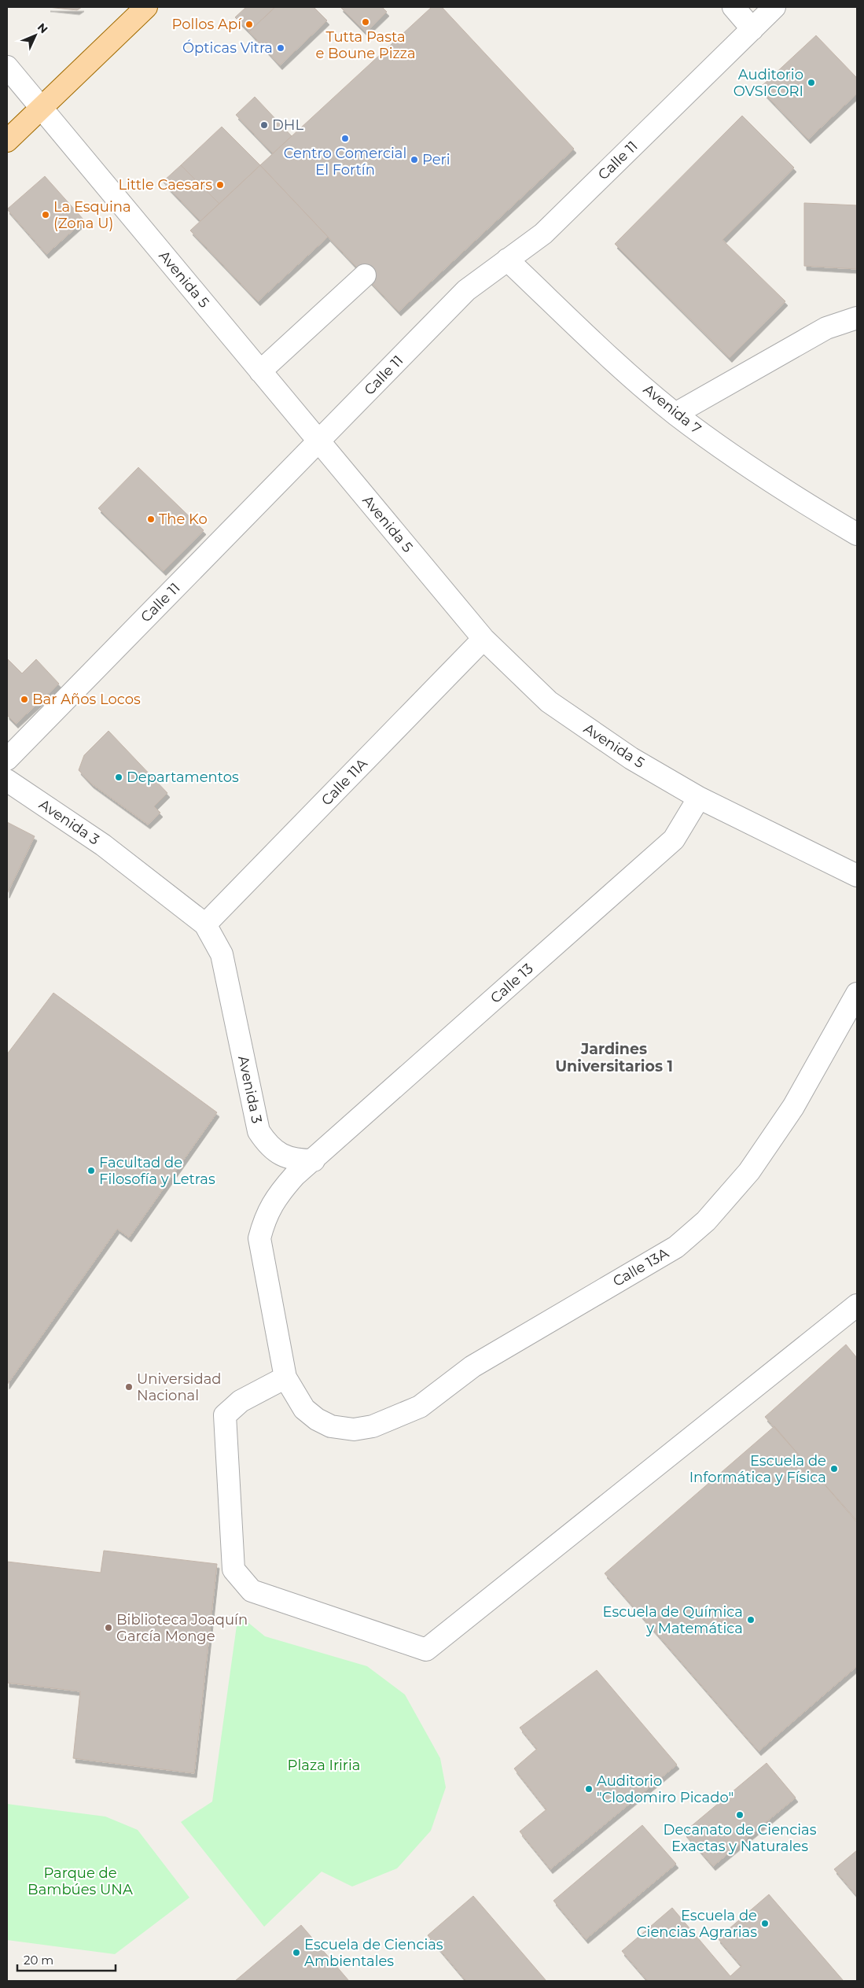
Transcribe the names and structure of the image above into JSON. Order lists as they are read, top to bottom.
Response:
{
  "streets": {
    "street": [
      "Calle 11",
      "Avenida 5",
      "Avenida 7",
      "Calle 11A",
      "Avenida 3",
      "Calle 13",
      "Calle 13A"
    ]
  },
  "crossings": [
    ["Calle 11", "Avenida 5"],
    ["Calle 11", "Avenida 7"],
    ["Avenida 5", "Calle 11A"],
    ["Avenida 5", "Calle 13"],
    ["Calle 11A", "Avenida 3"],
    ["Avenida 3", "Calle 13"]
  ],
  "districts": ["Jardines Universitarios 1"],
  "parks": ["Plaza Iriria", "Parque de Bambúes UNA"],
  "places": [
    "Tutta Pasta e Boune Pizza",
    "Pollos Apí",
    "Ópticas Vitra",
    "Auditorio OVSICORI",
    "DHL",
    "Centro Comercial El Fortín",
    "Peri",
    "Little Caesars",
    "La Esquina (Zona U)",
    "The Ko",
    "Bar Años Locos",
    "Departamentos",
    "Facultad de Filosofía y Letras",
    "Universidad Nacional",
    "Escuela de Informática y Física",
    "Escuela de Química y Matemática",
    "Biblioteca Joaquín García Monge",
    "Auditorio \"Clodomiro Picado\"",
    "Decanato de Ciencias Exactas y Naturales",
    "Escuela de Ciencias Agrarias",
    "Escuela de Ciencias Ambientales"
  ],
  "scale_bar": "20 m",
  "north": "top right"
}
